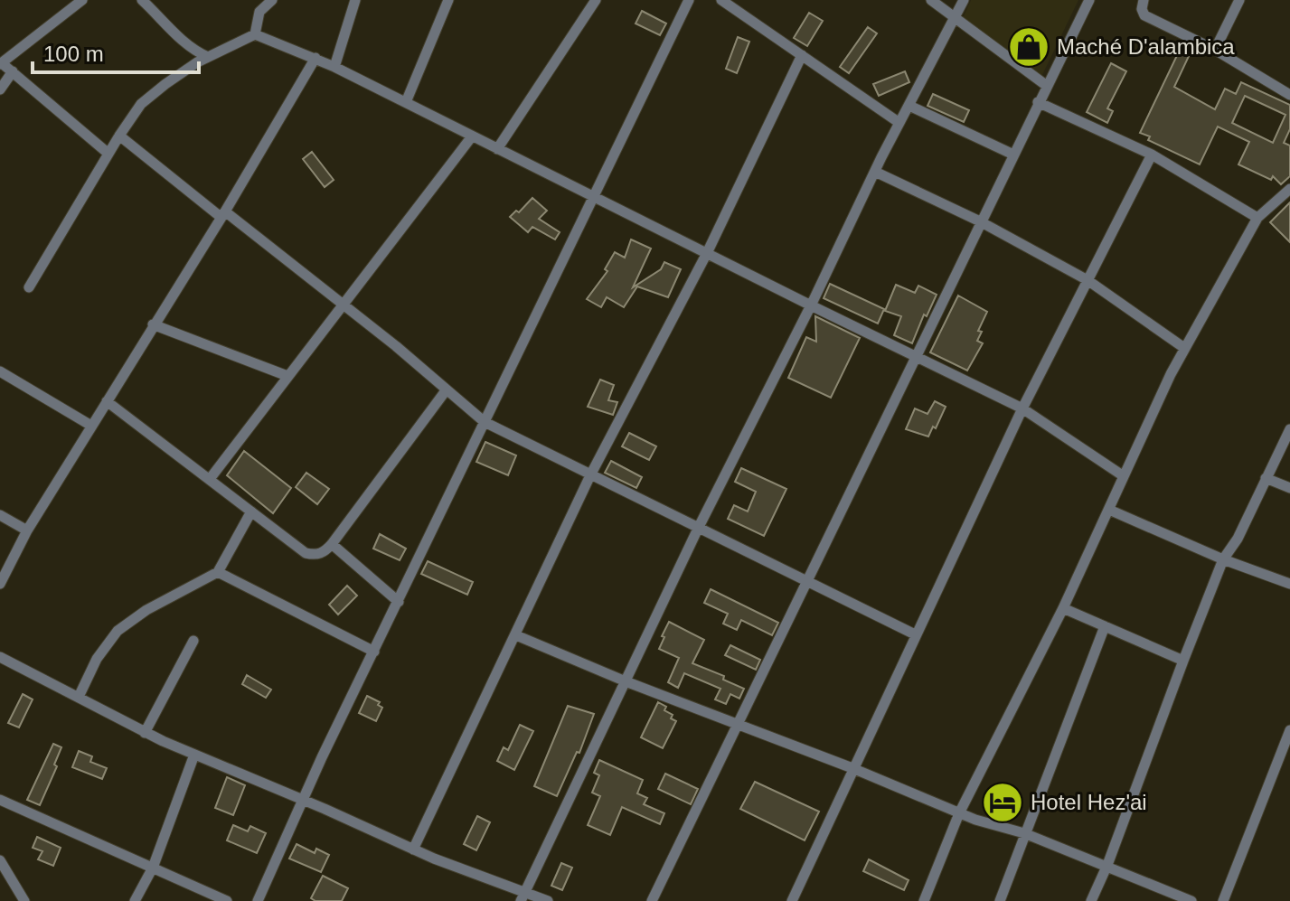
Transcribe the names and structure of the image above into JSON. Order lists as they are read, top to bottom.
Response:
{
  "places": {
    "shop": ["Maché D'alambica"],
    "hotel": ["Hotel Hez'ai"]
  },
  "scale_bar": "100 m"
}
